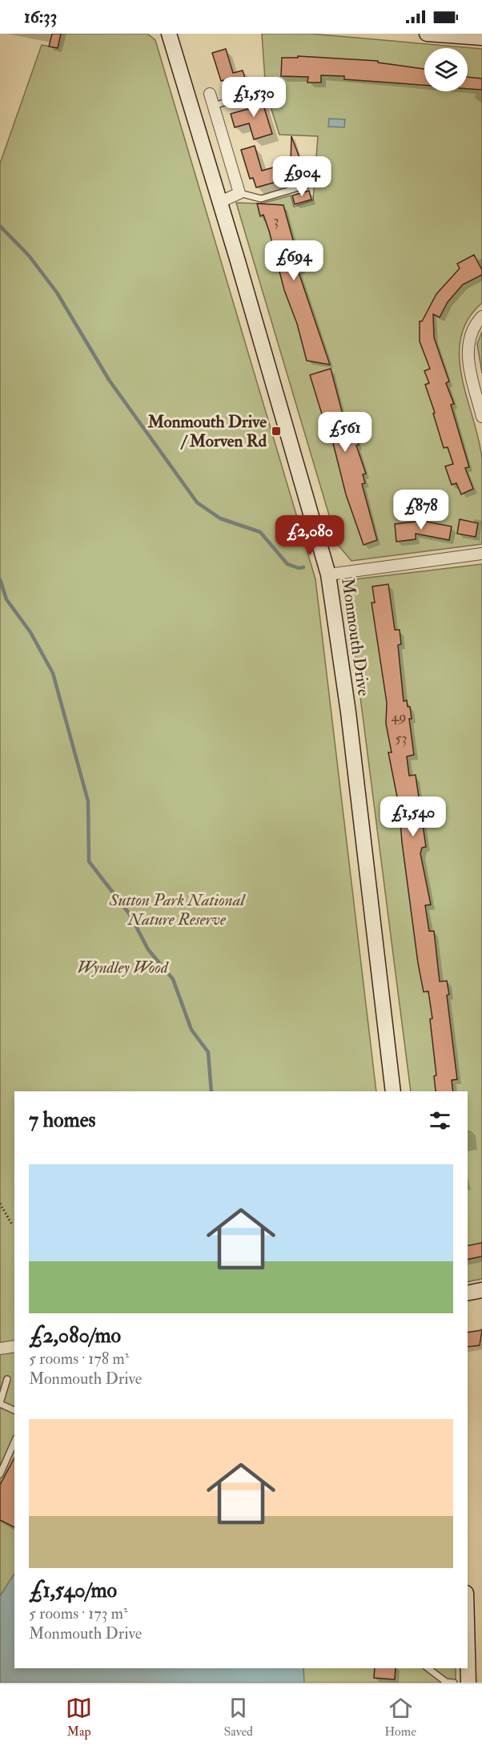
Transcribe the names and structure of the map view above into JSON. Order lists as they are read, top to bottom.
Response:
{
  "streets": {
    "street": ["Monmouth Drive"]
  },
  "parks": ["Sutton Park National Nature Reserve", "Wyndley Wood"],
  "places": {
    "transit": ["Monmouth Drive / Morven Rd"]
  },
  "house_numbers": ["3", "49", "53"],
  "page": {
    "status": "16:33",
    "price": [
      "£1,530",
      "£904",
      "£694",
      "£561",
      "£878",
      "£2,080",
      "£1,540"
    ],
    "heading": "7 homes",
    "list": [
      {
        "name": "£2,080/mo",
        "note": "5 rooms · 178 m² · Monmouth Drive"
      },
      {
        "name": "£1,540/mo",
        "note": "5 rooms · 173 m² · Monmouth Drive"
      }
    ],
    "tabs": ["Map", "Saved", "Home"]
  }
}
